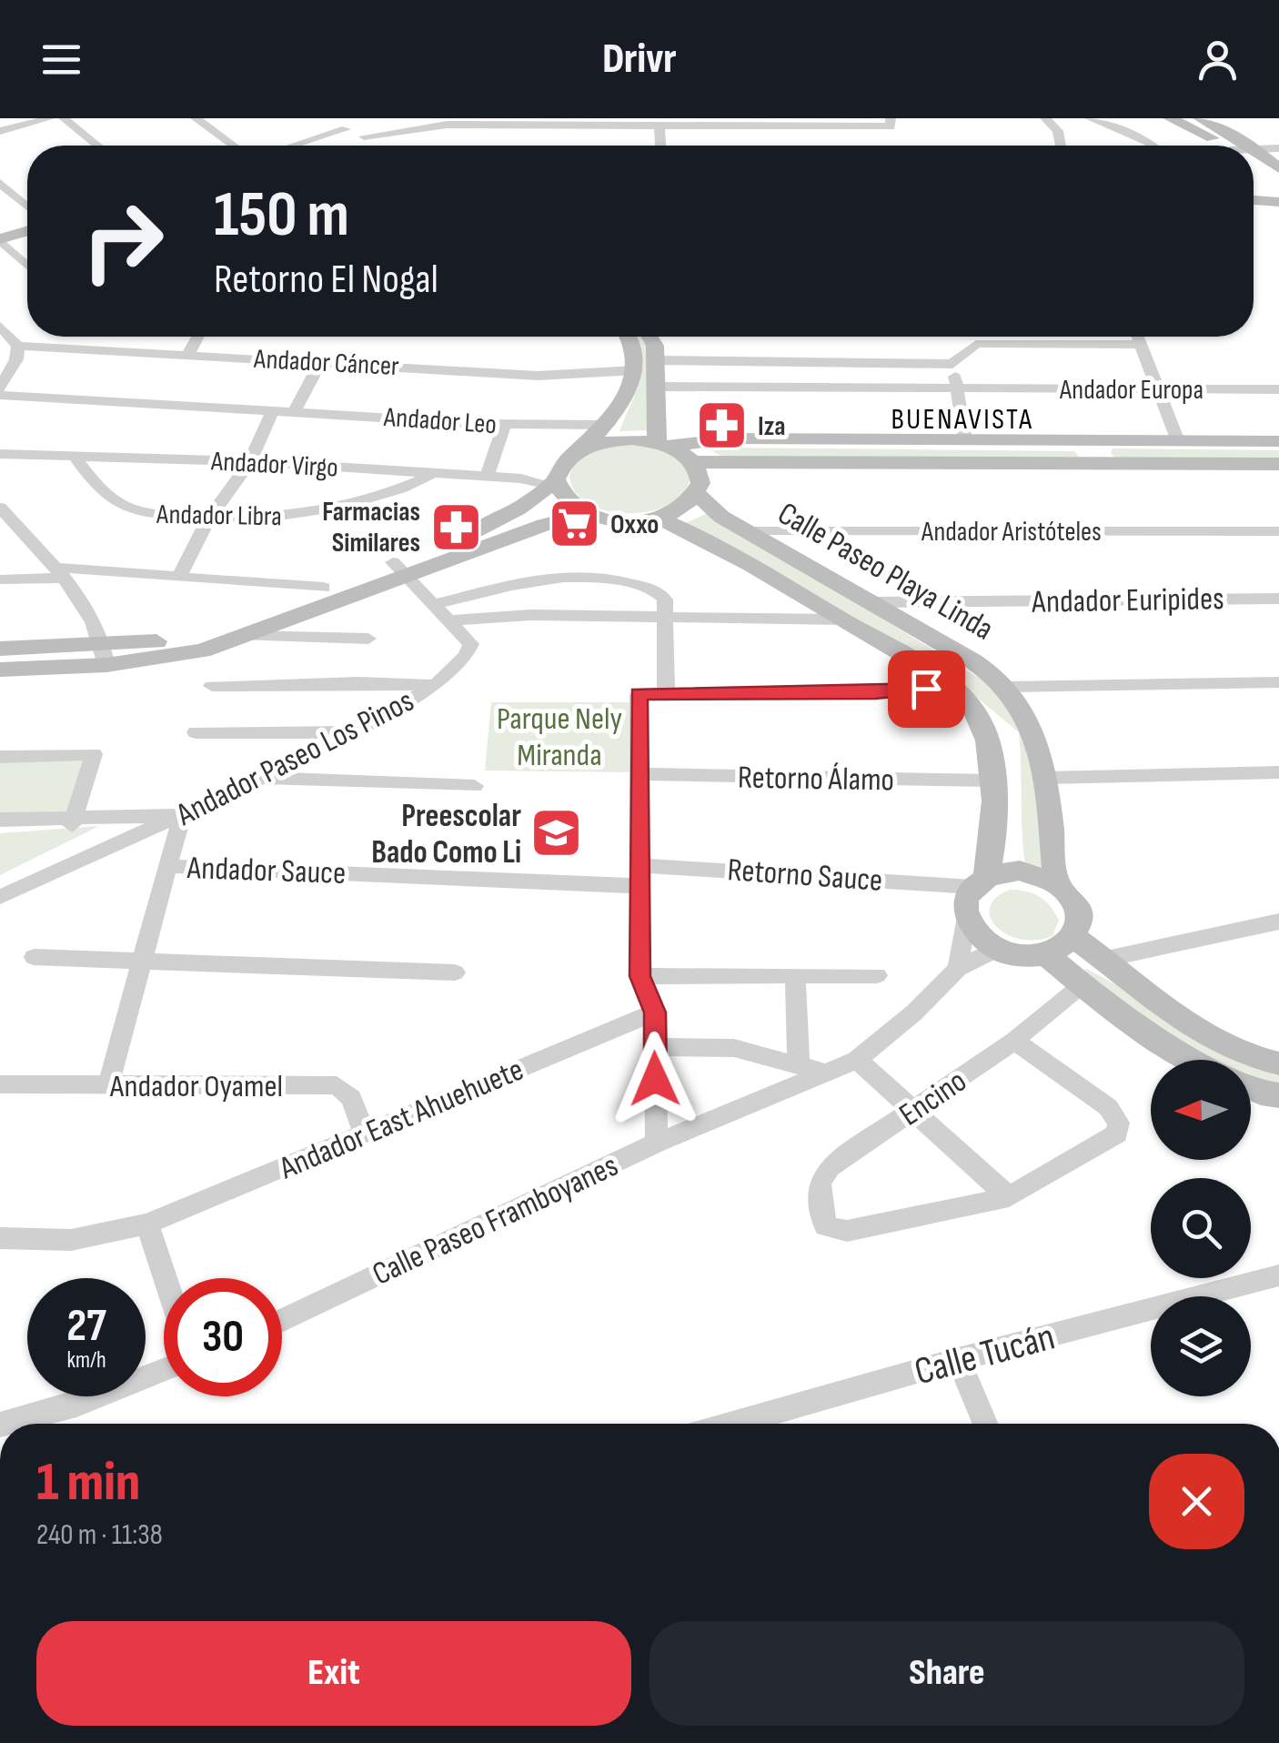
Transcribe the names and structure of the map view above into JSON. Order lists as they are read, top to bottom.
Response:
{
  "streets": {
    "street": [
      "Andador Cáncer",
      "Andador Europa",
      "Andador Leo",
      "Andador Virgo",
      "Andador Libra",
      "Andador Aristóteles",
      "Calle Paseo Playa Linda",
      "Andador Euripides",
      "Andador Paseo Los Pinos",
      "Retorno Álamo",
      "Andador Sauce",
      "Retorno Sauce",
      "Andador Oyamel",
      "Encino",
      "Andador East Ahuehuete",
      "Calle Paseo Framboyanes",
      "Calle Tucán"
    ]
  },
  "crossings": [
    ["Andador Virgo", "Andador Libra"],
    ["Andador Aristóteles", "Calle Paseo Playa Linda"],
    ["Calle Paseo Playa Linda", "Andador Euripides"],
    ["Calle Paseo Playa Linda", "Retorno Álamo"],
    ["Calle Paseo Playa Linda", "Retorno Sauce"],
    ["Calle Paseo Playa Linda", "Calle Paseo Framboyanes"],
    ["Andador Sauce", "Retorno Sauce"],
    ["Retorno Sauce", "Calle Paseo Framboyanes"],
    ["Andador Oyamel", "Andador East Ahuehuete"]
  ],
  "districts": ["BUENAVISTA"],
  "parks": ["Parque Nely Miranda"],
  "places": {
    "pharmacy": ["Iza", "Farmacias Similares"],
    "supermarket": ["Oxxo"],
    "school or university": ["Preescolar Bado Como Li"]
  },
  "north": "left",
  "page": {
    "header": "Drivr",
    "turn": ["150 m", "Retorno El Nogal"],
    "speed": "27 km/h",
    "limit": "30",
    "heading": ["1 min", "240 m · 11:38"],
    "buttons": ["Exit", "Share"]
  }
}
